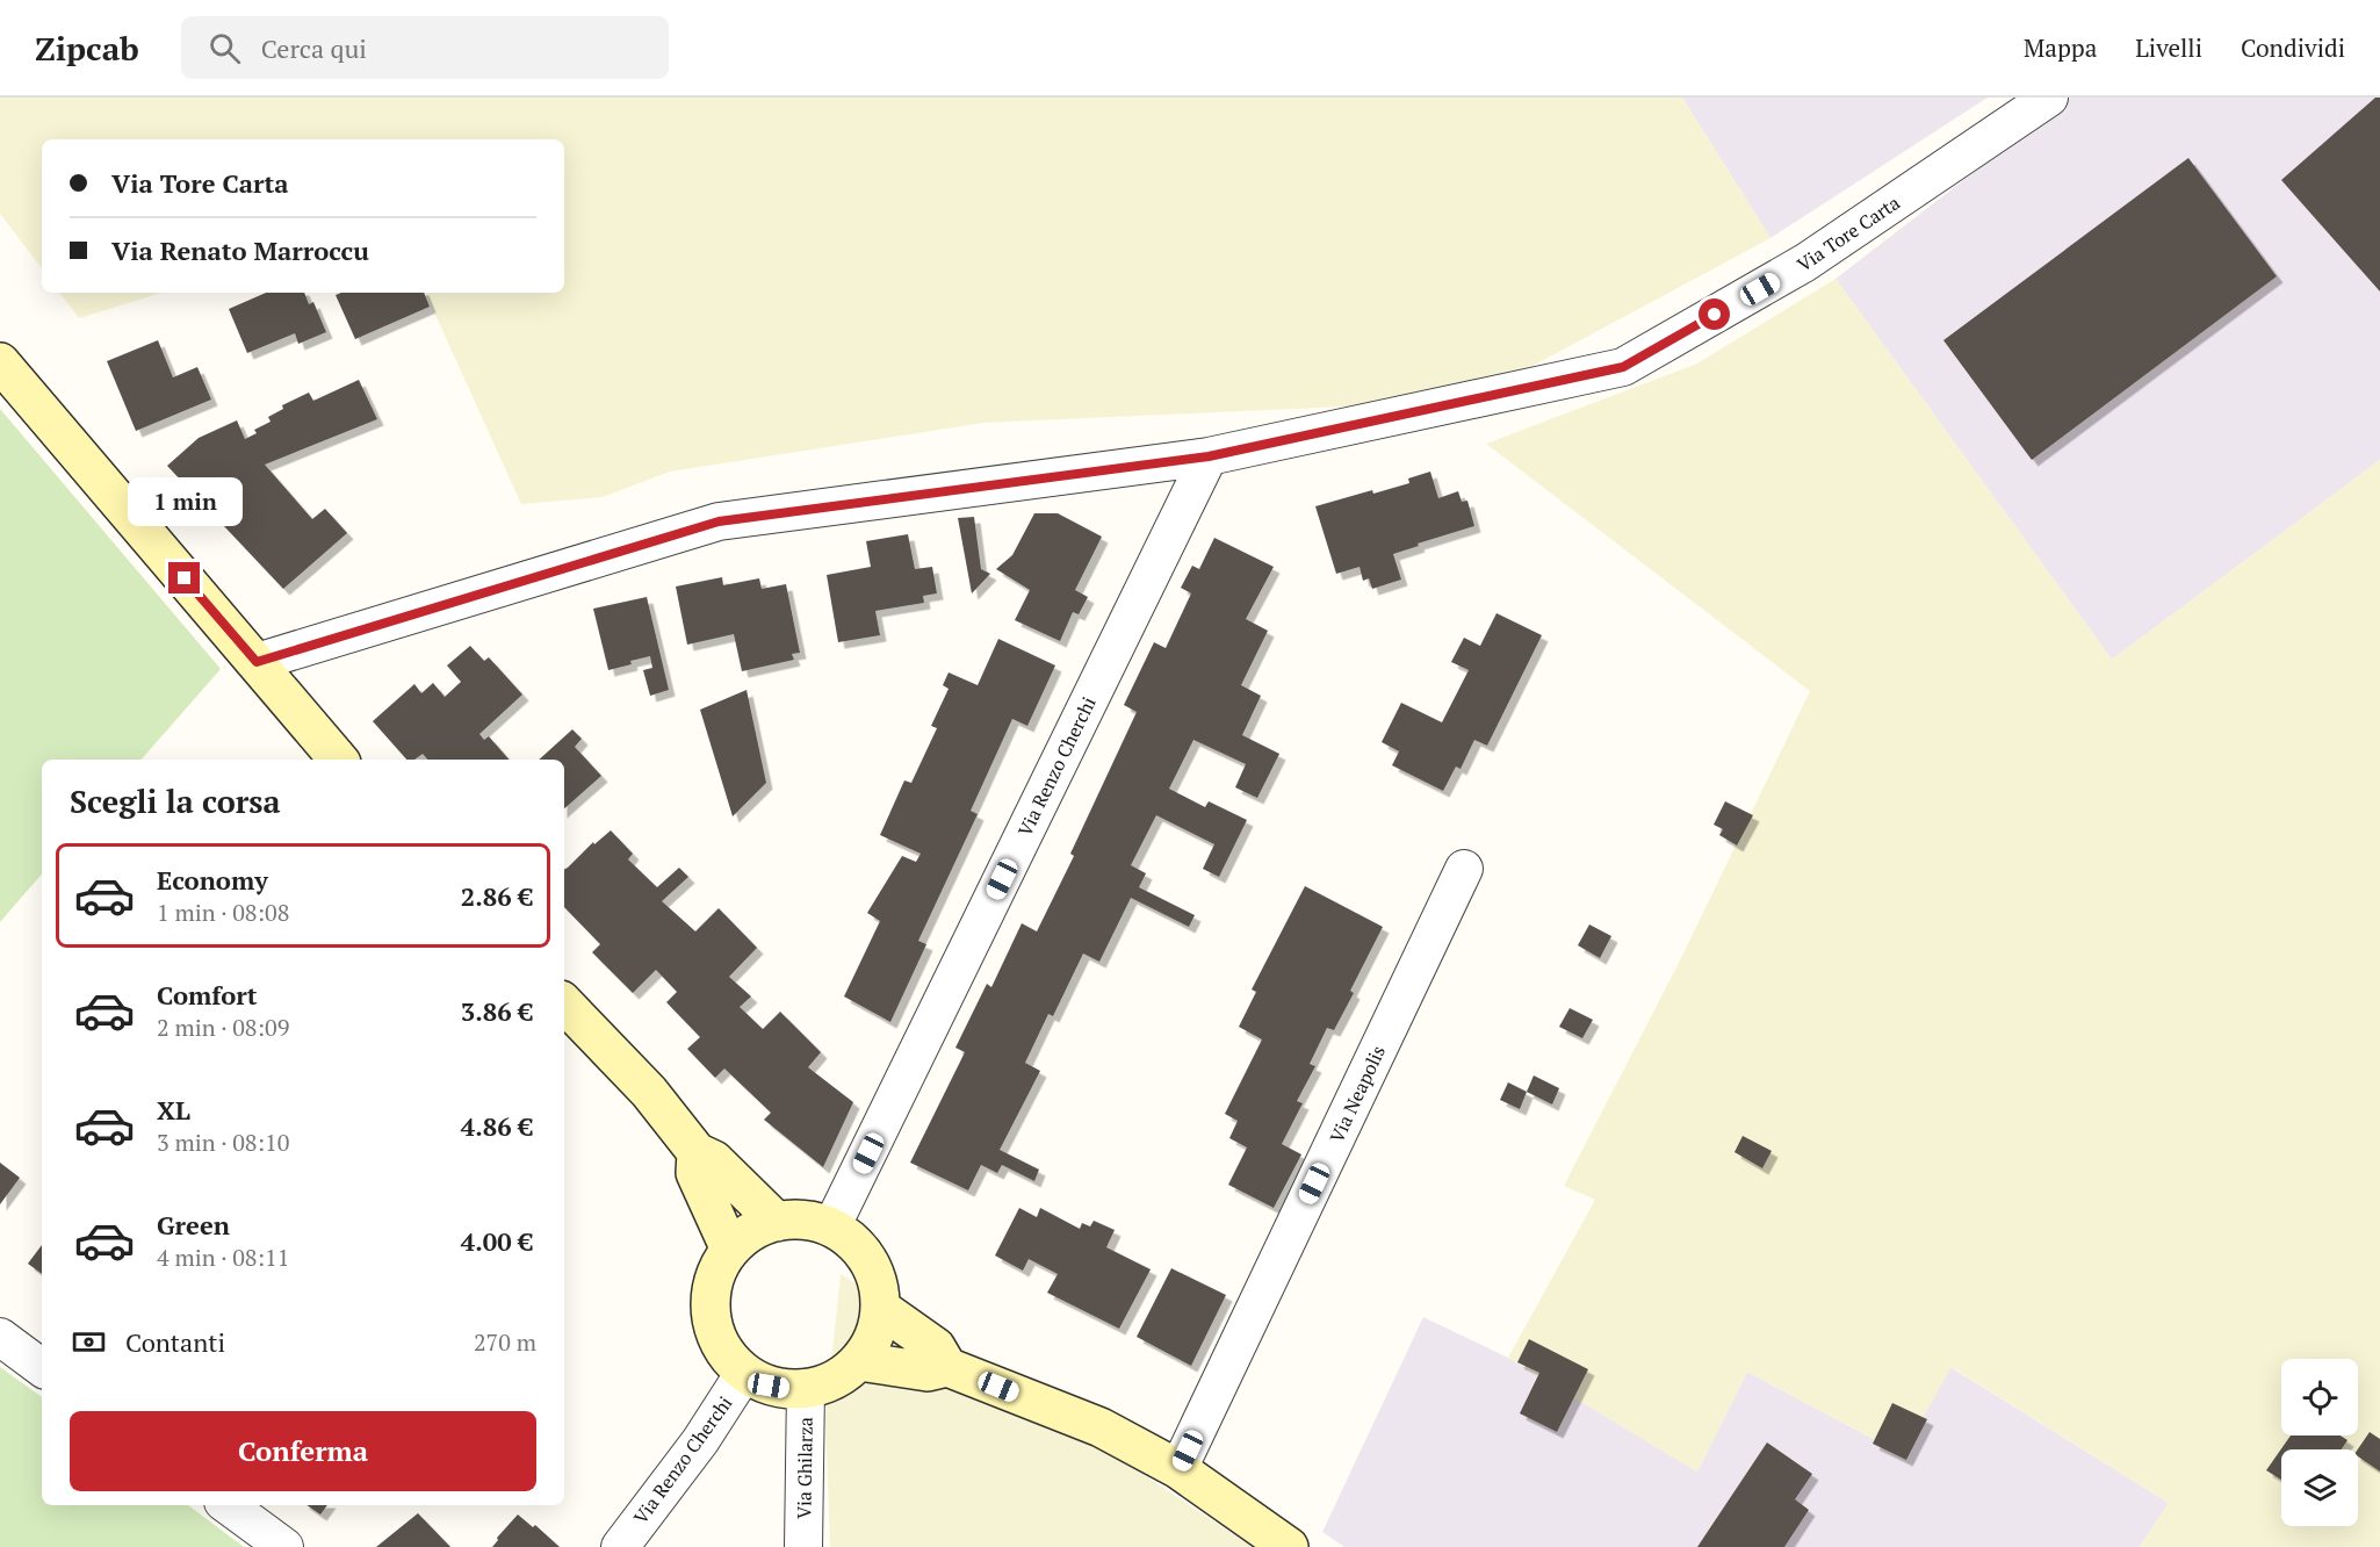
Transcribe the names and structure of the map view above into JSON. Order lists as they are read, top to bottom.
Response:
{
  "streets": {
    "street": [
      "Via Tore Carta",
      "Via Renzo Cherchi",
      "Via Neapolis",
      "Via Ghilarza"
    ]
  },
  "crossings": [
    ["Via Tore Carta", "Via Renzo Cherchi"],
    ["Via Renzo Cherchi", "Via Ghilarza"]
  ],
  "page": {
    "header": "Zipcab",
    "search": "Cerca qui",
    "nav": ["Mappa", "Livelli", "Condividi"],
    "banner": ["Via Tore Carta", "Via Renato Marroccu"],
    "bubble": "1 min",
    "heading": "Scegli la corsa",
    "list": [
      {
        "name": "Economy",
        "note": "1 min · 08:08",
        "value": "2.86 €"
      },
      {
        "name": "Comfort",
        "note": "2 min · 08:09",
        "value": "3.86 €"
      },
      {
        "name": "XL",
        "note": "3 min · 08:10",
        "value": "4.86 €"
      },
      {
        "name": "Green",
        "note": "4 min · 08:11",
        "value": "4.00 €"
      }
    ],
    "pay": ["Contanti", "270 m"],
    "buttons": "Conferma"
  }
}
